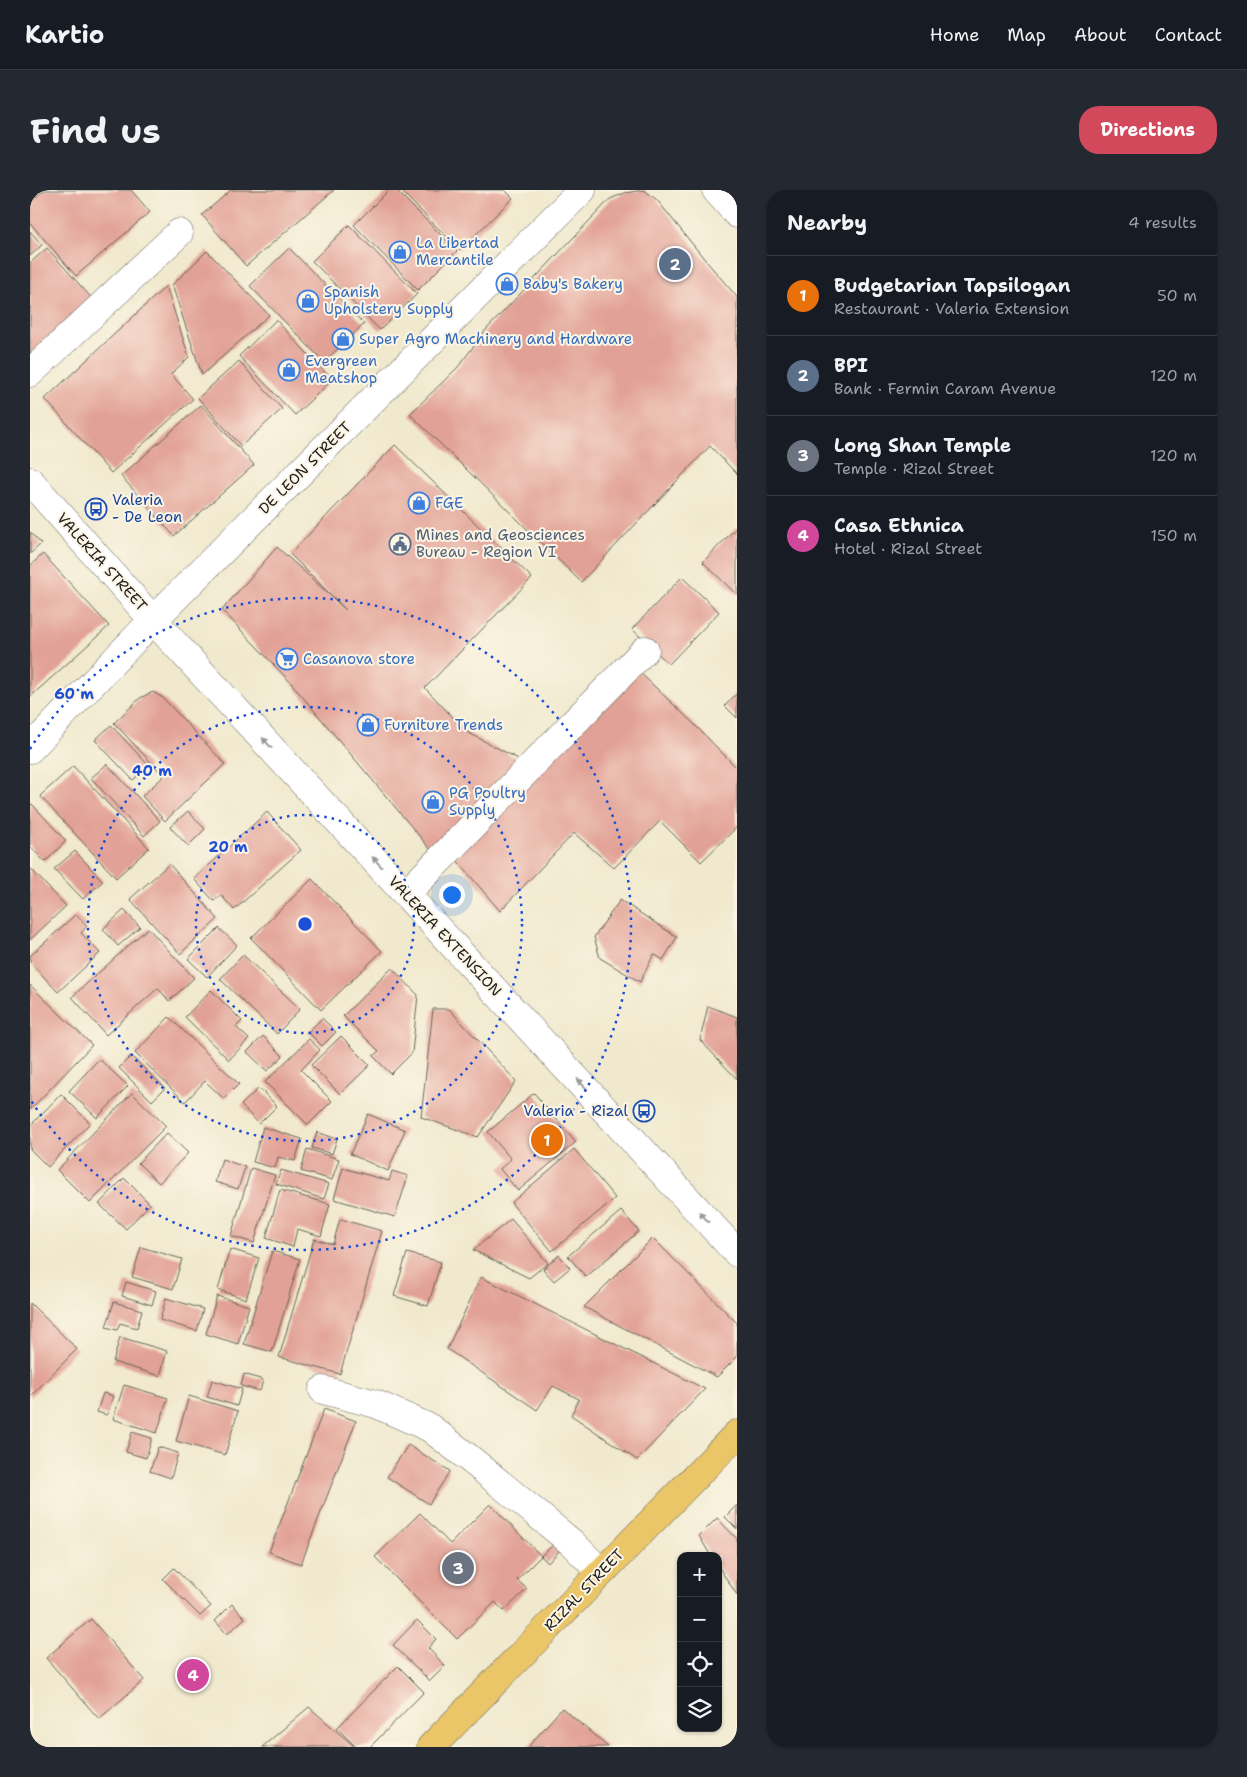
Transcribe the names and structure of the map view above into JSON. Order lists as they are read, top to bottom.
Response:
{
  "streets": {
    "main road": ["RIZAL STREET"],
    "street": ["DE LEON STREET", "VALERIA STREET", "VALERIA EXTENSION"]
  },
  "crossings": [
    ["DE LEON STREET", "VALERIA STREET"],
    ["DE LEON STREET", "VALERIA EXTENSION"],
    ["VALERIA STREET", "VALERIA EXTENSION"]
  ],
  "one_way": ["VALERIA EXTENSION"],
  "places": {
    "shop": [
      "La Libertad Mercantile",
      "Baby's Bakery",
      "Spanish Upholstery Supply",
      "Super Agro Machinery and Hardware",
      "Evergreen Meatshop",
      "FGE",
      "Furniture Trends",
      "PG Poultry Supply"
    ],
    "bus stop": ["Valeria - De Leon", "Valeria - Rizal"],
    "public building": ["Mines and Geosciences Bureau - Region VI"],
    "supermarket": ["Casanova store"]
  },
  "page": {
    "header": "Kartio",
    "nav": [
      "Home",
      "Map",
      "About",
      "Contact"
    ],
    "buttons": "Directions",
    "title": "Find us",
    "heading": ["Nearby", "4 results"],
    "pins": [
      "2",
      "1",
      "3",
      "4"
    ],
    "list": [
      {
        "mark": "1",
        "name": "Budgetarian Tapsilogan",
        "note": "Restaurant · Valeria Extension",
        "value": "50 m"
      },
      {
        "mark": "2",
        "name": "BPI",
        "note": "Bank · Fermin Caram Avenue",
        "value": "120 m"
      },
      {
        "mark": "3",
        "name": "Long Shan Temple",
        "note": "Temple · Rizal Street",
        "value": "120 m"
      },
      {
        "mark": "4",
        "name": "Casa Ethnica",
        "note": "Hotel · Rizal Street",
        "value": "150 m"
      }
    ],
    "map_buttons": ["+", "−"]
  },
  "rings": ["60 m", "40 m", "20 m"]
}
